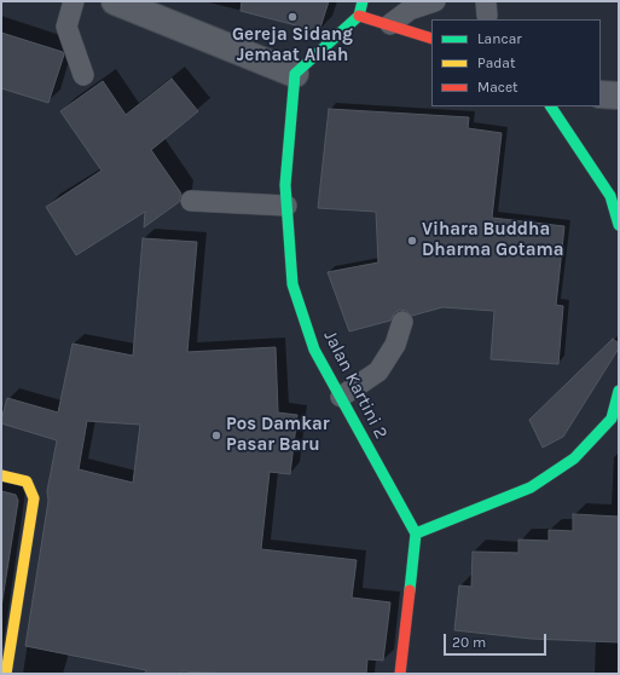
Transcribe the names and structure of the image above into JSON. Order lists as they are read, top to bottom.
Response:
{
  "streets": {
    "street": ["Jalan Kartini 2"]
  },
  "places": ["Gereja Sidang Jemaat Allah", "Vihara Buddha Dharma Gotama", "Pos Damkar Pasar Baru"],
  "legend": ["Lancar", "Padat", "Macet"],
  "scale_bar": "20 m"
}
